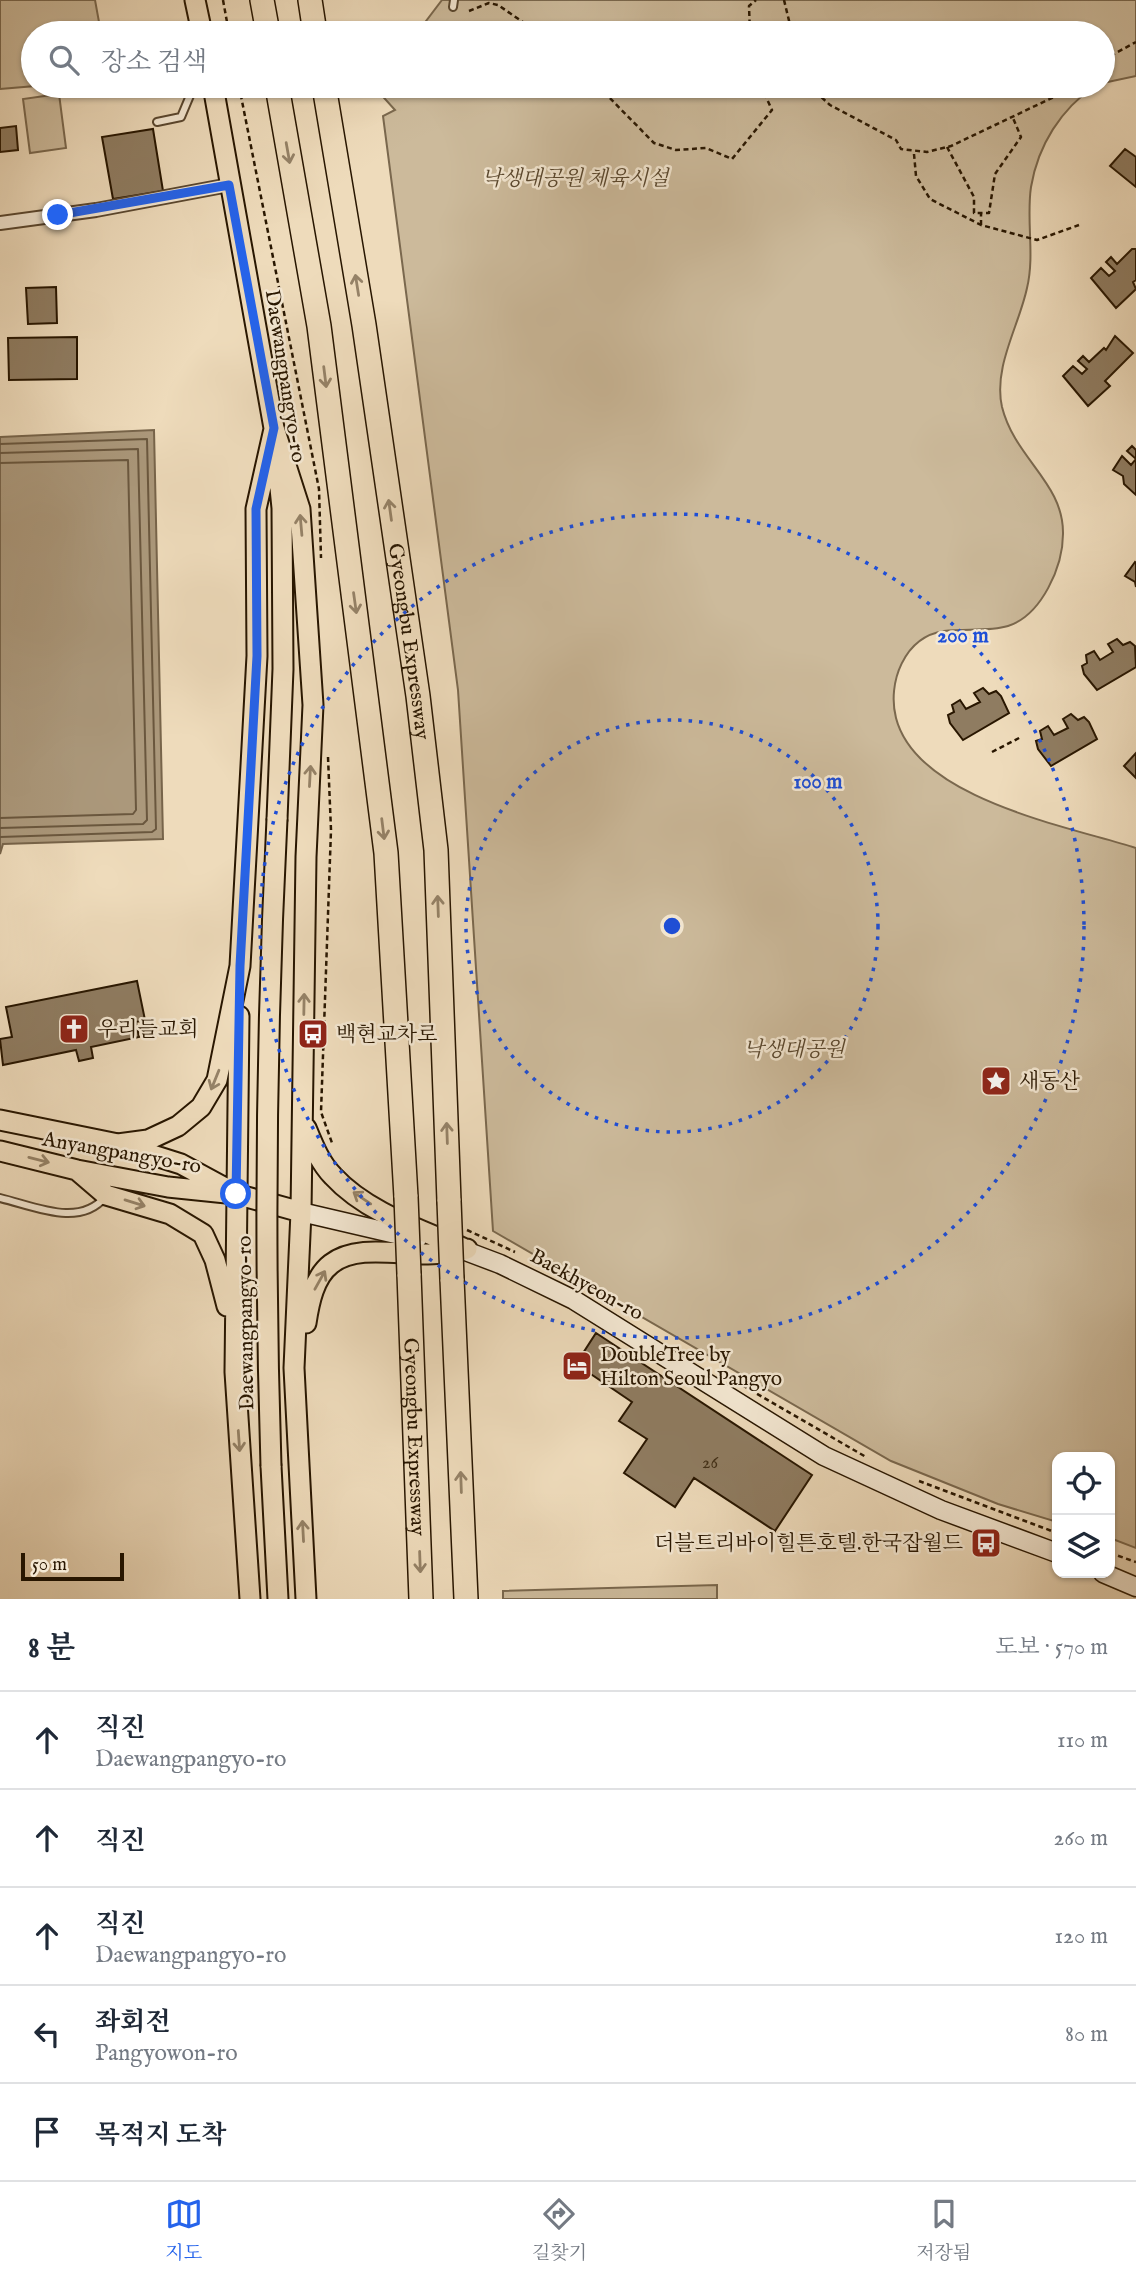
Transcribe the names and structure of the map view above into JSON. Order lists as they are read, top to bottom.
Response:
{
  "streets": {
    "highway": ["Gyeongbu Expressway"],
    "main road": ["Daewangpangyo-ro", "Anyangpangyo-ro", "Baekhyeon-ro"]
  },
  "crossings": [
    ["Daewangpangyo-ro", "Anyangpangyo-ro"],
    ["Anyangpangyo-ro", "Baekhyeon-ro"]
  ],
  "parks": ["낙생대공원 체육시설", "낙생대공원"],
  "places": {
    "church": ["우리들교회"],
    "bus stop": ["백현교차로", "더블트리바이힐튼호텔.한국잡월드"],
    "place": ["새동산"],
    "hotel": ["DoubleTree by Hilton Seoul Pangyo"]
  },
  "house_numbers": ["26"],
  "scale_bar": "50 m",
  "page": {
    "search": "장소 검색",
    "scale": "50 m",
    "heading": ["8 분", "도보 · 570 m"],
    "list": [
      ["직진", "Daewangpangyo-ro", "110 m"],
      ["직진", "260 m"],
      ["직진", "Daewangpangyo-ro", "120 m"],
      ["좌회전", "Pangyowon-ro", "80 m"],
      "목적지 도착"
    ],
    "nav": ["지도", "길찾기", "저장됨"]
  },
  "rings": ["200 m", "100 m"]
}
